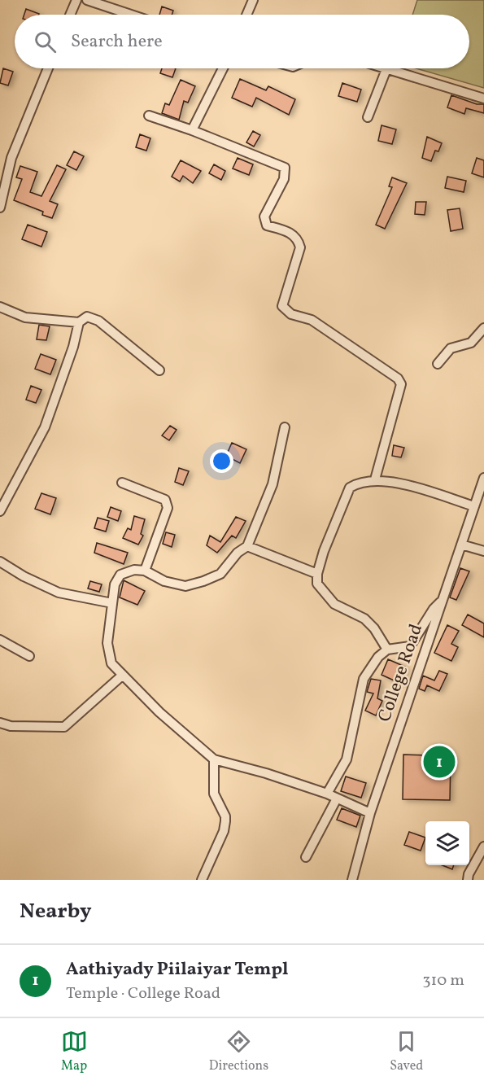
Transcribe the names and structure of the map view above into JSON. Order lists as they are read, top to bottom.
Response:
{
  "streets": {
    "street": ["College Road"]
  },
  "page": {
    "search": "Search here",
    "pins": "1",
    "heading": "Nearby",
    "list": [
      {
        "mark": "1",
        "name": "Aathiyady Piilaiyar Templ",
        "note": "Temple · College Road",
        "value": "310 m"
      }
    ],
    "nav": ["Map", "Directions", "Saved"]
  }
}
